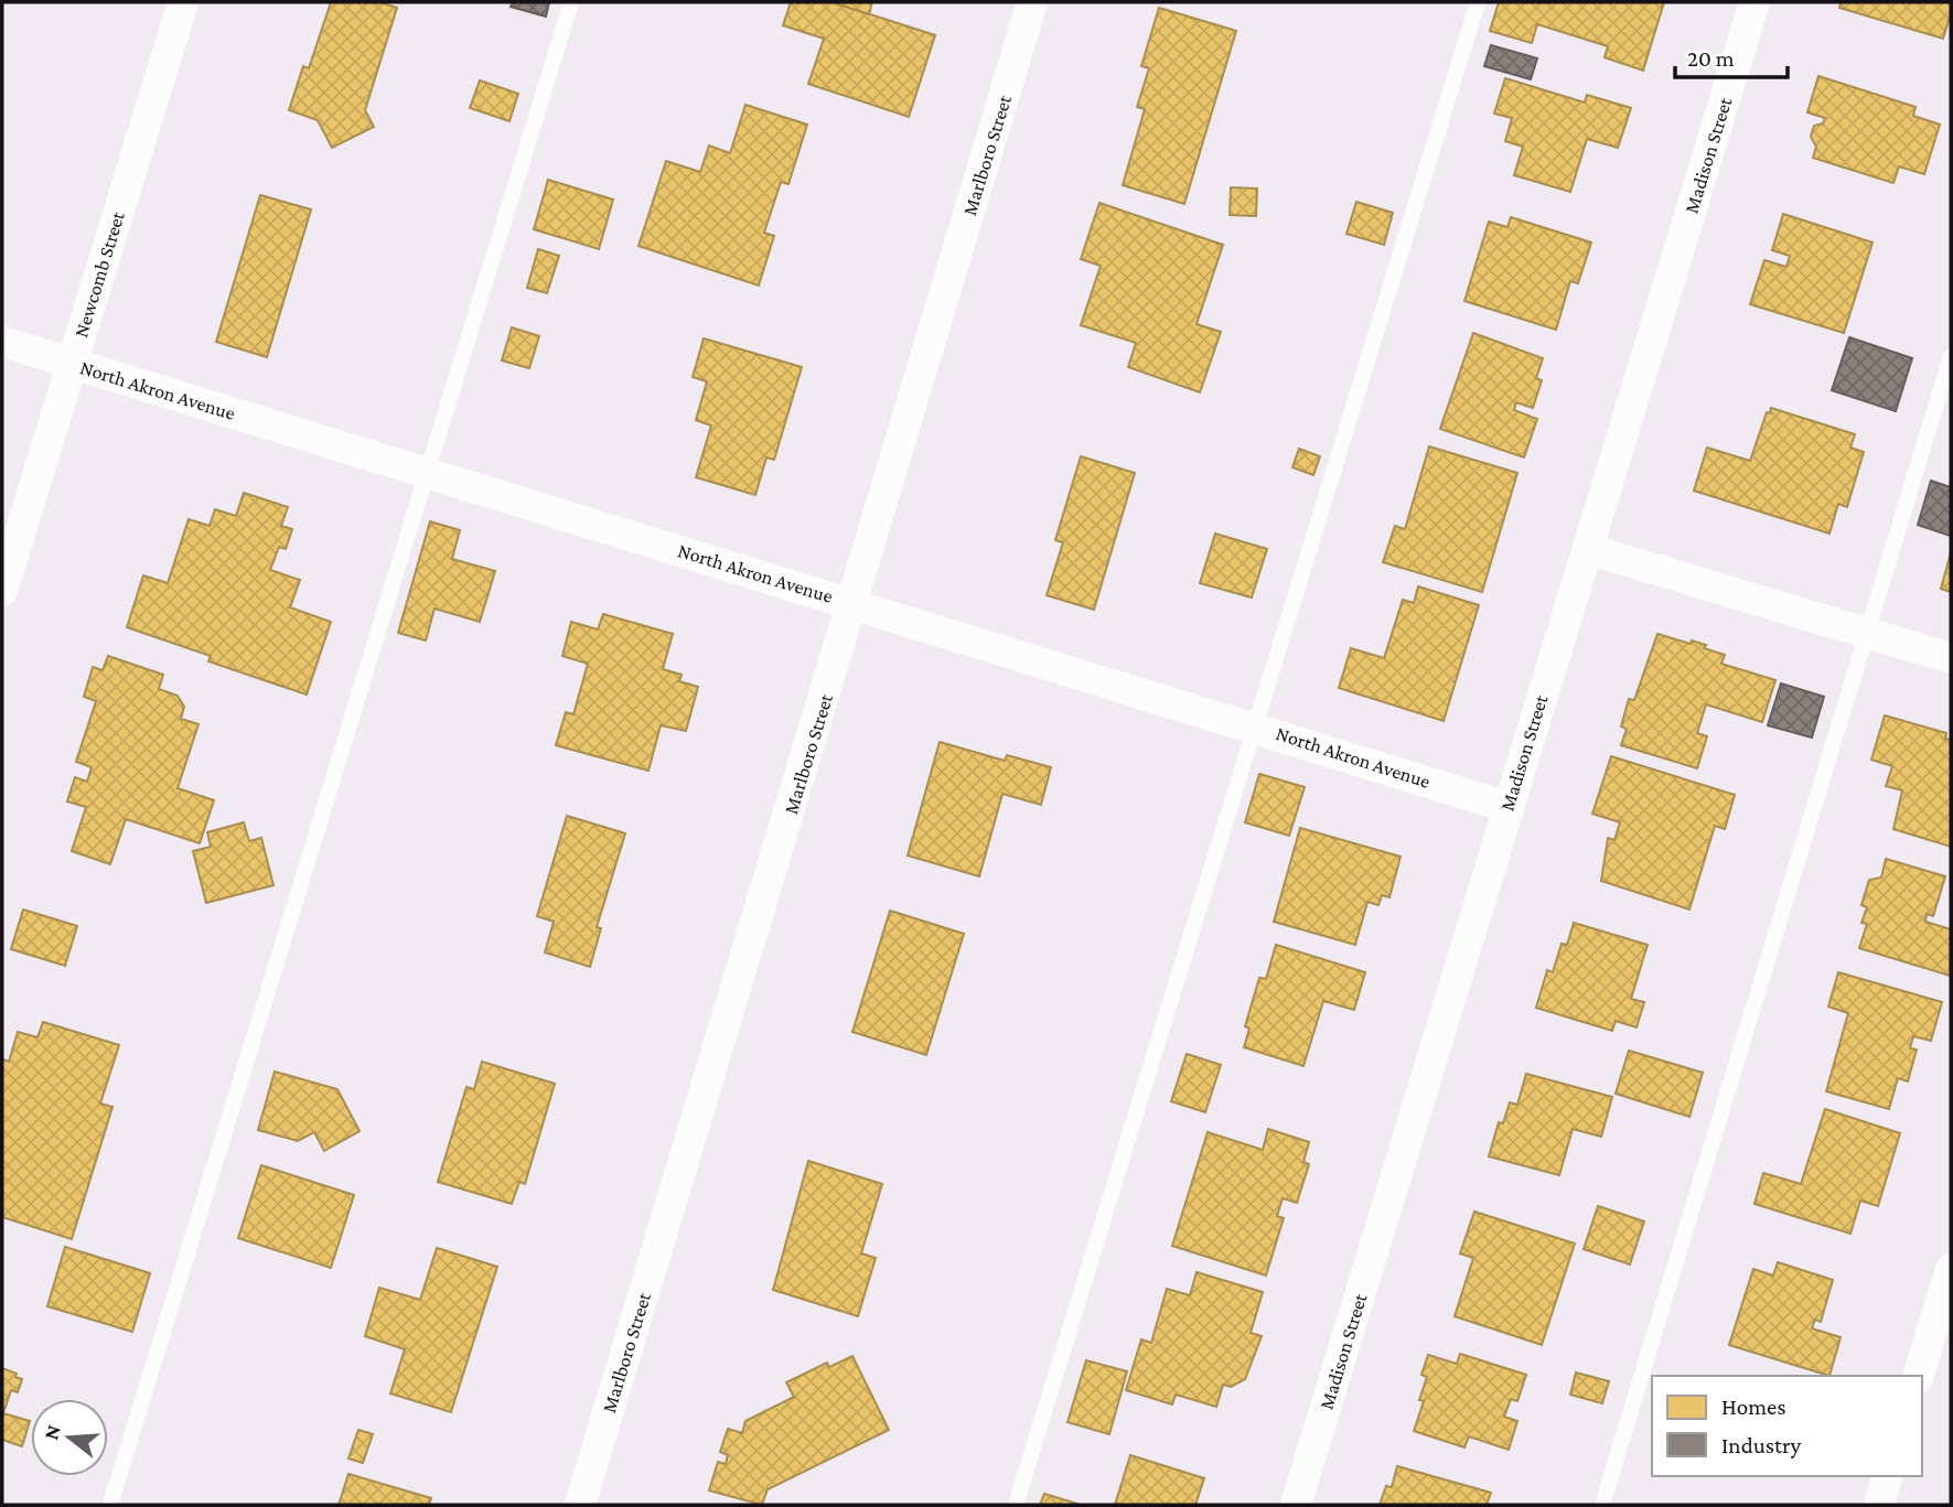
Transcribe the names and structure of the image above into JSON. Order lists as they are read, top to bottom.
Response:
{
  "streets": {
    "street": [
      "Marlboro Street",
      "Madison Street",
      "Newcomb Street",
      "North Akron Avenue"
    ]
  },
  "crossings": [
    ["Marlboro Street", "North Akron Avenue"],
    ["Madison Street", "North Akron Avenue"],
    ["Newcomb Street", "North Akron Avenue"]
  ],
  "legend": ["Homes", "Industry"],
  "scale_bar": "20 m",
  "north": "left"
}
